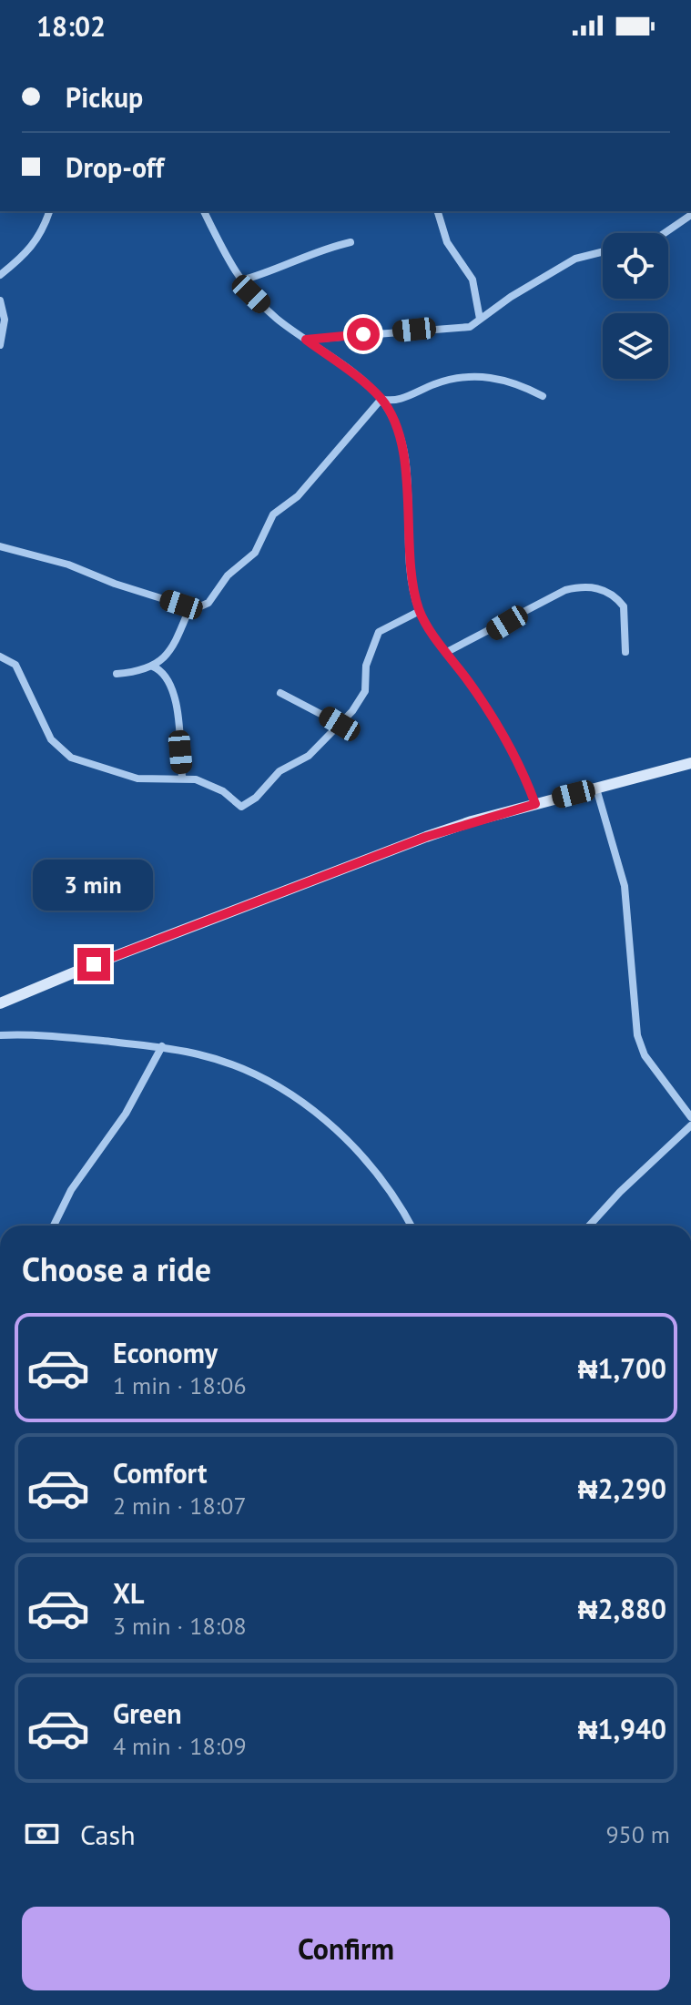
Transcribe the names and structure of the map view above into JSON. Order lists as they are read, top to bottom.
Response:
{
  "page": {
    "status": "18:02",
    "banner": ["Pickup", "Drop-off"],
    "bubble": "3 min",
    "heading": "Choose a ride",
    "list": [
      {
        "name": "Economy",
        "note": "1 min · 18:06",
        "value": "₦1,700"
      },
      {
        "name": "Comfort",
        "note": "2 min · 18:07",
        "value": "₦2,290"
      },
      {
        "name": "XL",
        "note": "3 min · 18:08",
        "value": "₦2,880"
      },
      {
        "name": "Green",
        "note": "4 min · 18:09",
        "value": "₦1,940"
      }
    ],
    "pay": ["Cash", "950 m"],
    "buttons": "Confirm"
  }
}
